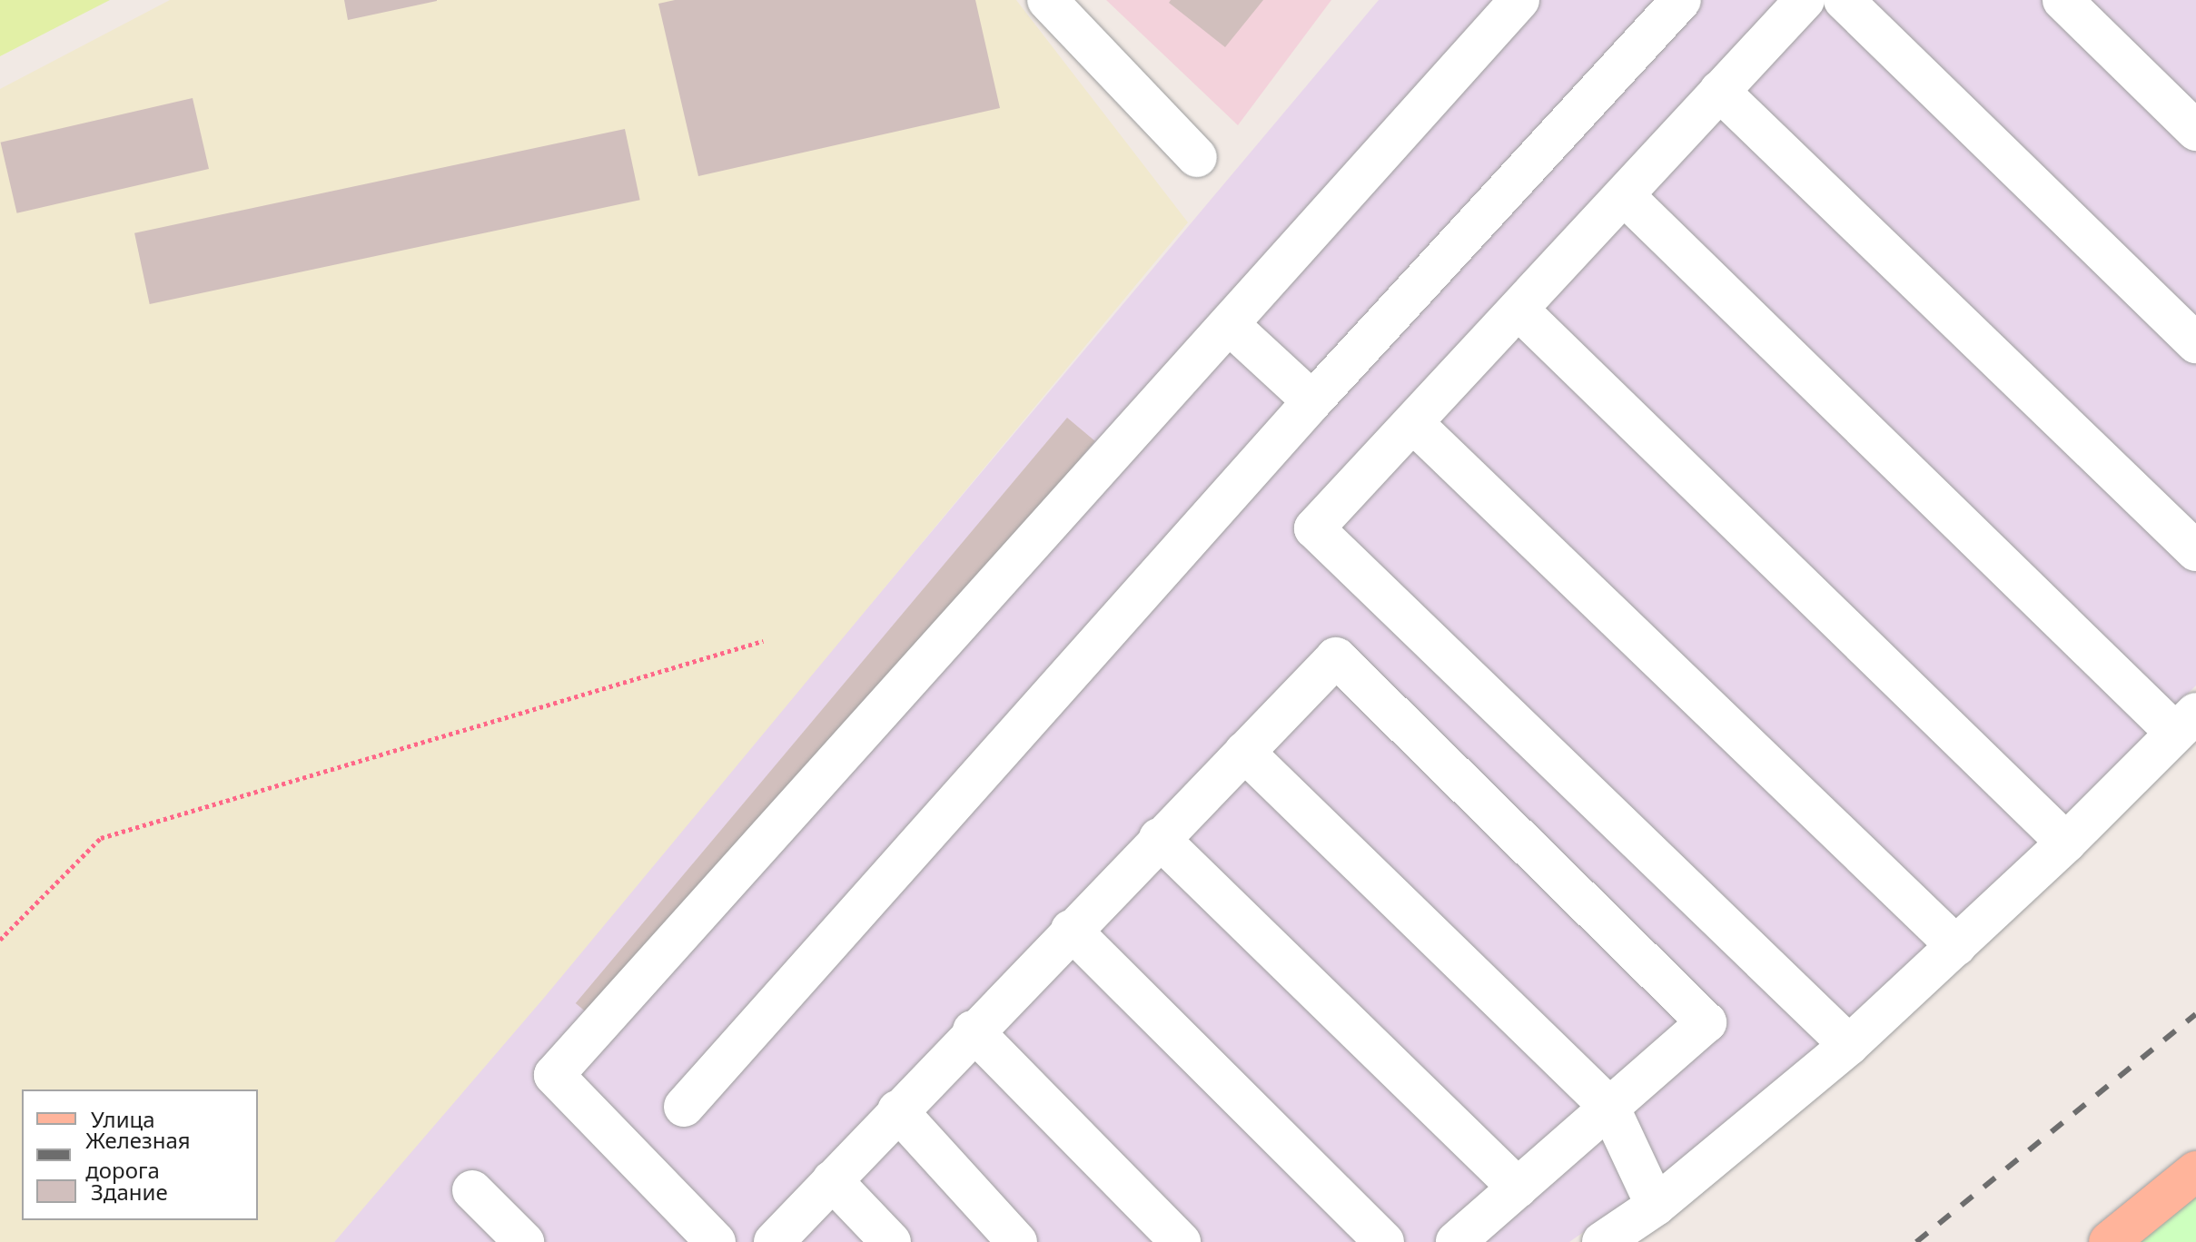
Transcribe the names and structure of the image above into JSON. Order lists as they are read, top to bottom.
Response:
{
  "legend": ["Улица", "Железная дорога", "Здание"]
}
